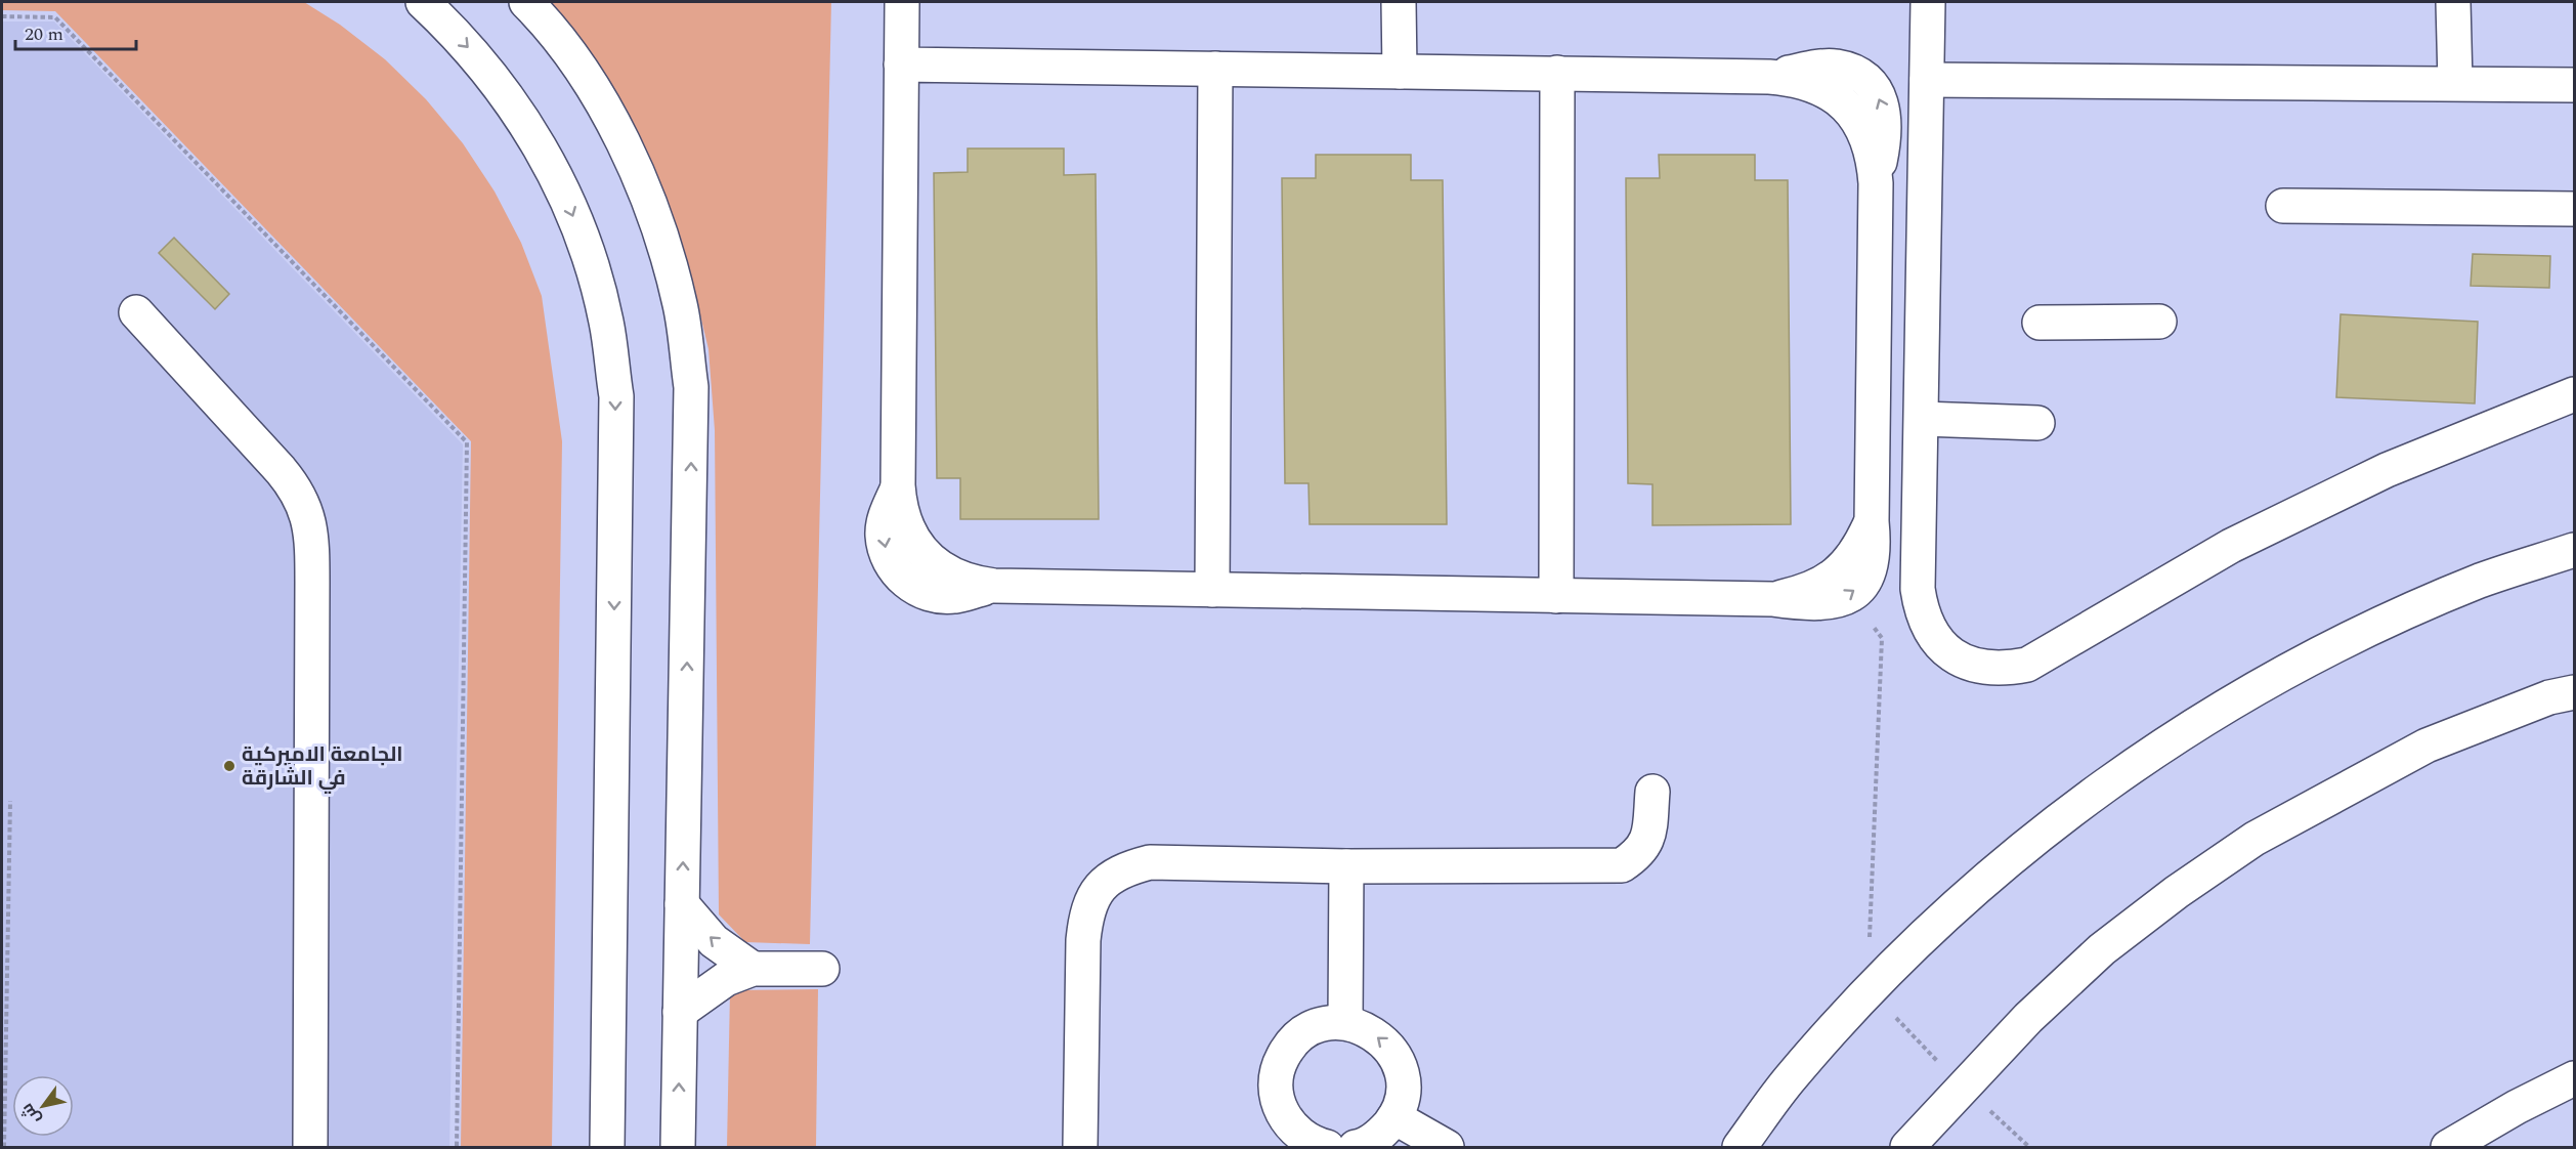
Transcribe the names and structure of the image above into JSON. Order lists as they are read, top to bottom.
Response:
{
  "places": ["الجامعة الاميركية في الشارقة"],
  "scale_bar": "20 m",
  "north": "bottom left"
}
